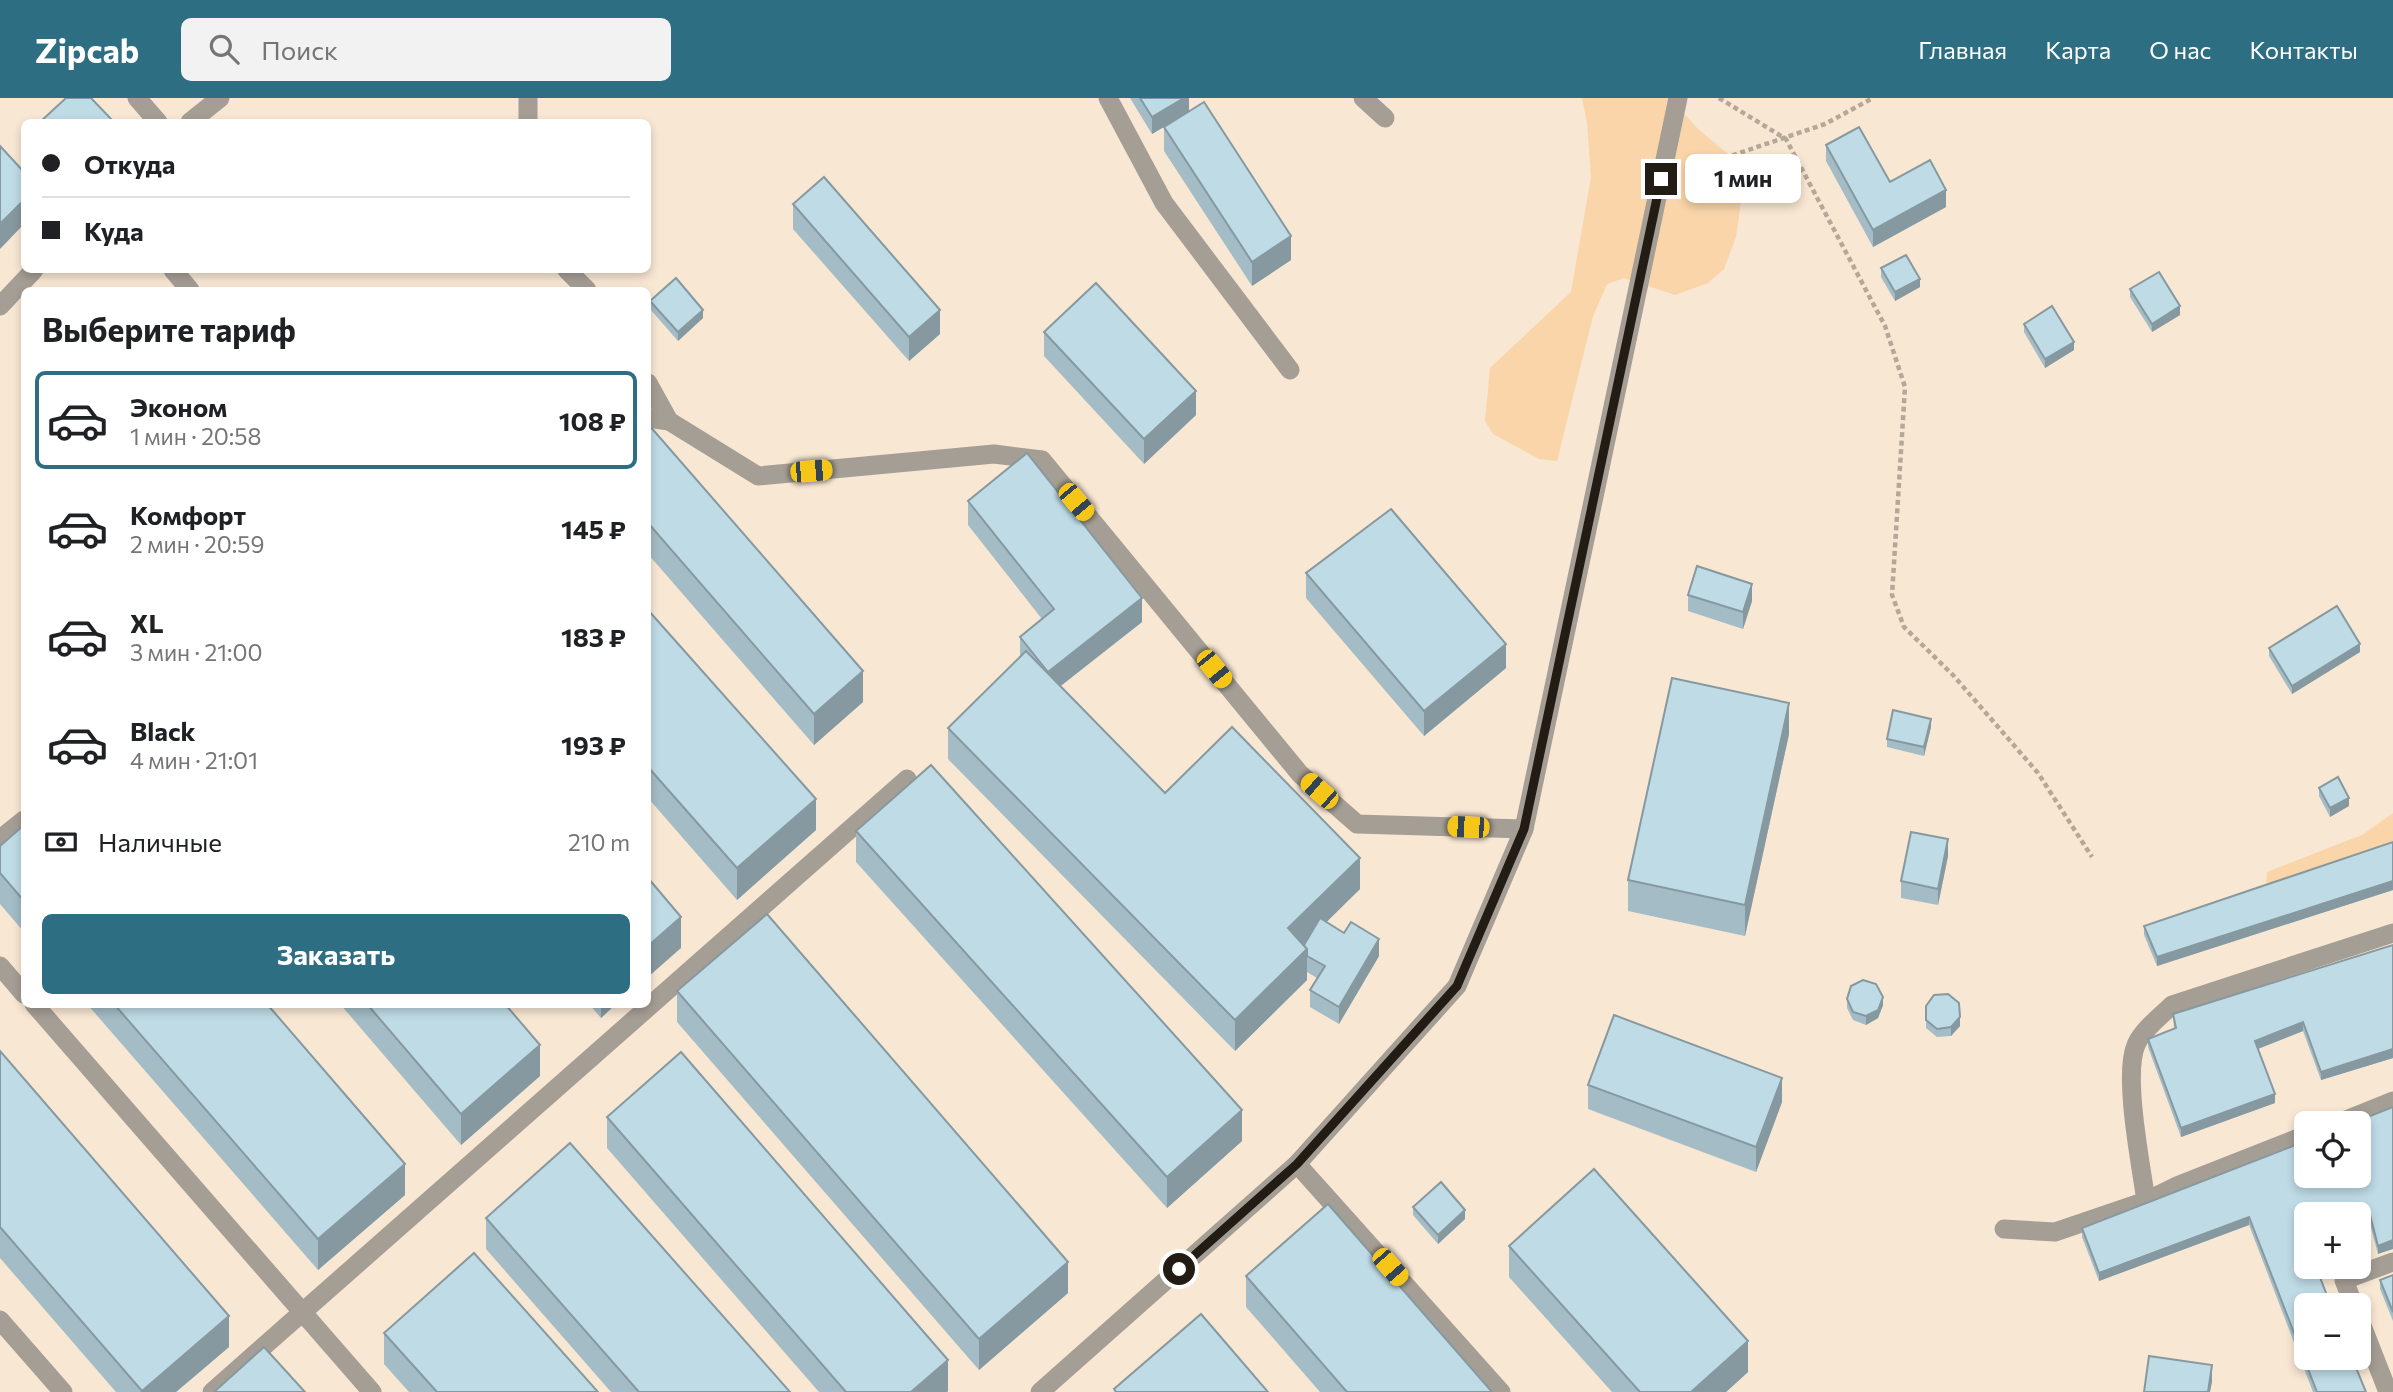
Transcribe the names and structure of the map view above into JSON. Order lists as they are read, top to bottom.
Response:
{
  "page": {
    "header": "Zipcab",
    "search": "Поиск",
    "nav": [
      "Главная",
      "Карта",
      "О нас",
      "Контакты"
    ],
    "banner": ["Откуда", "Куда"],
    "bubble": "1 мин",
    "heading": "Выберите тариф",
    "list": [
      {
        "name": "Эконом",
        "note": "1 мин · 20:58",
        "value": "108 ₽"
      },
      {
        "name": "Комфорт",
        "note": "2 мин · 20:59",
        "value": "145 ₽"
      },
      {
        "name": "XL",
        "note": "3 мин · 21:00",
        "value": "183 ₽"
      },
      {
        "name": "Black",
        "note": "4 мин · 21:01",
        "value": "193 ₽"
      }
    ],
    "pay": ["Наличные", "210 m"],
    "buttons": "Заказать",
    "map_buttons": ["+", "−"]
  }
}
